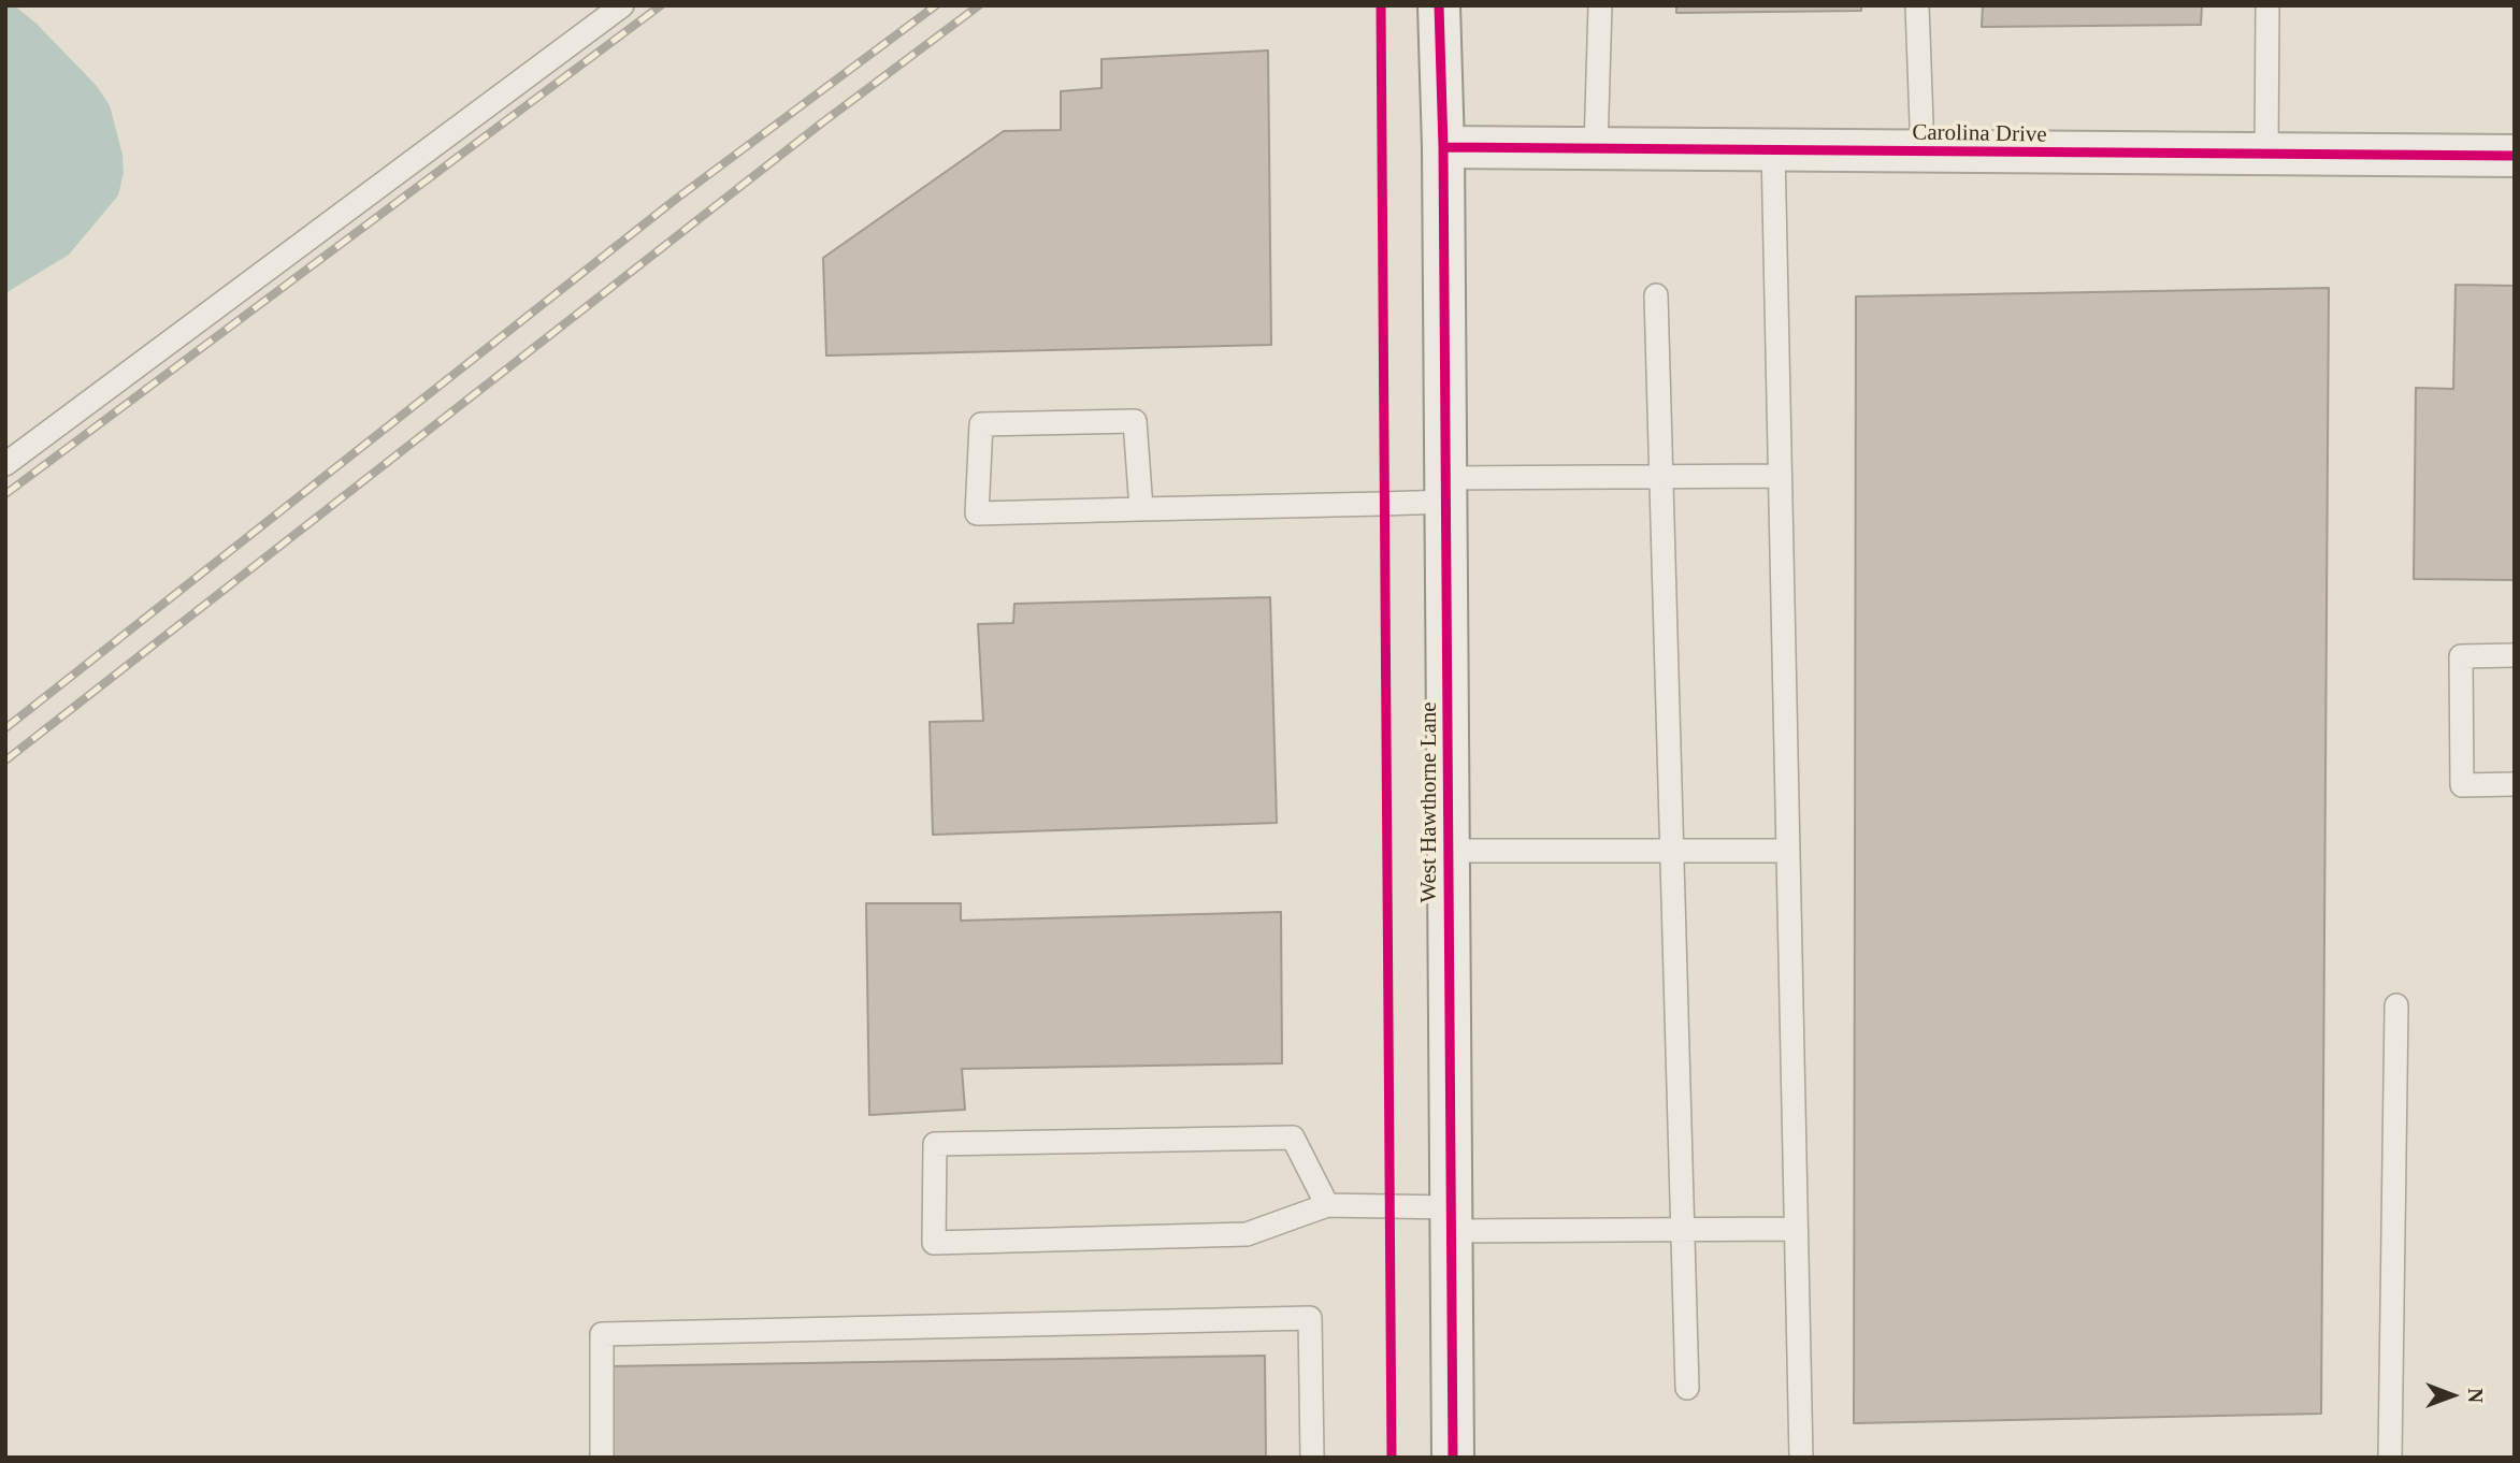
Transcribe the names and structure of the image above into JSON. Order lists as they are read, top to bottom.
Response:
{
  "streets": {
    "street": ["Carolina Drive", "West Hawthorne Lane"]
  },
  "crossings": [
    ["Carolina Drive", "West Hawthorne Lane"]
  ],
  "north": "right"
}
